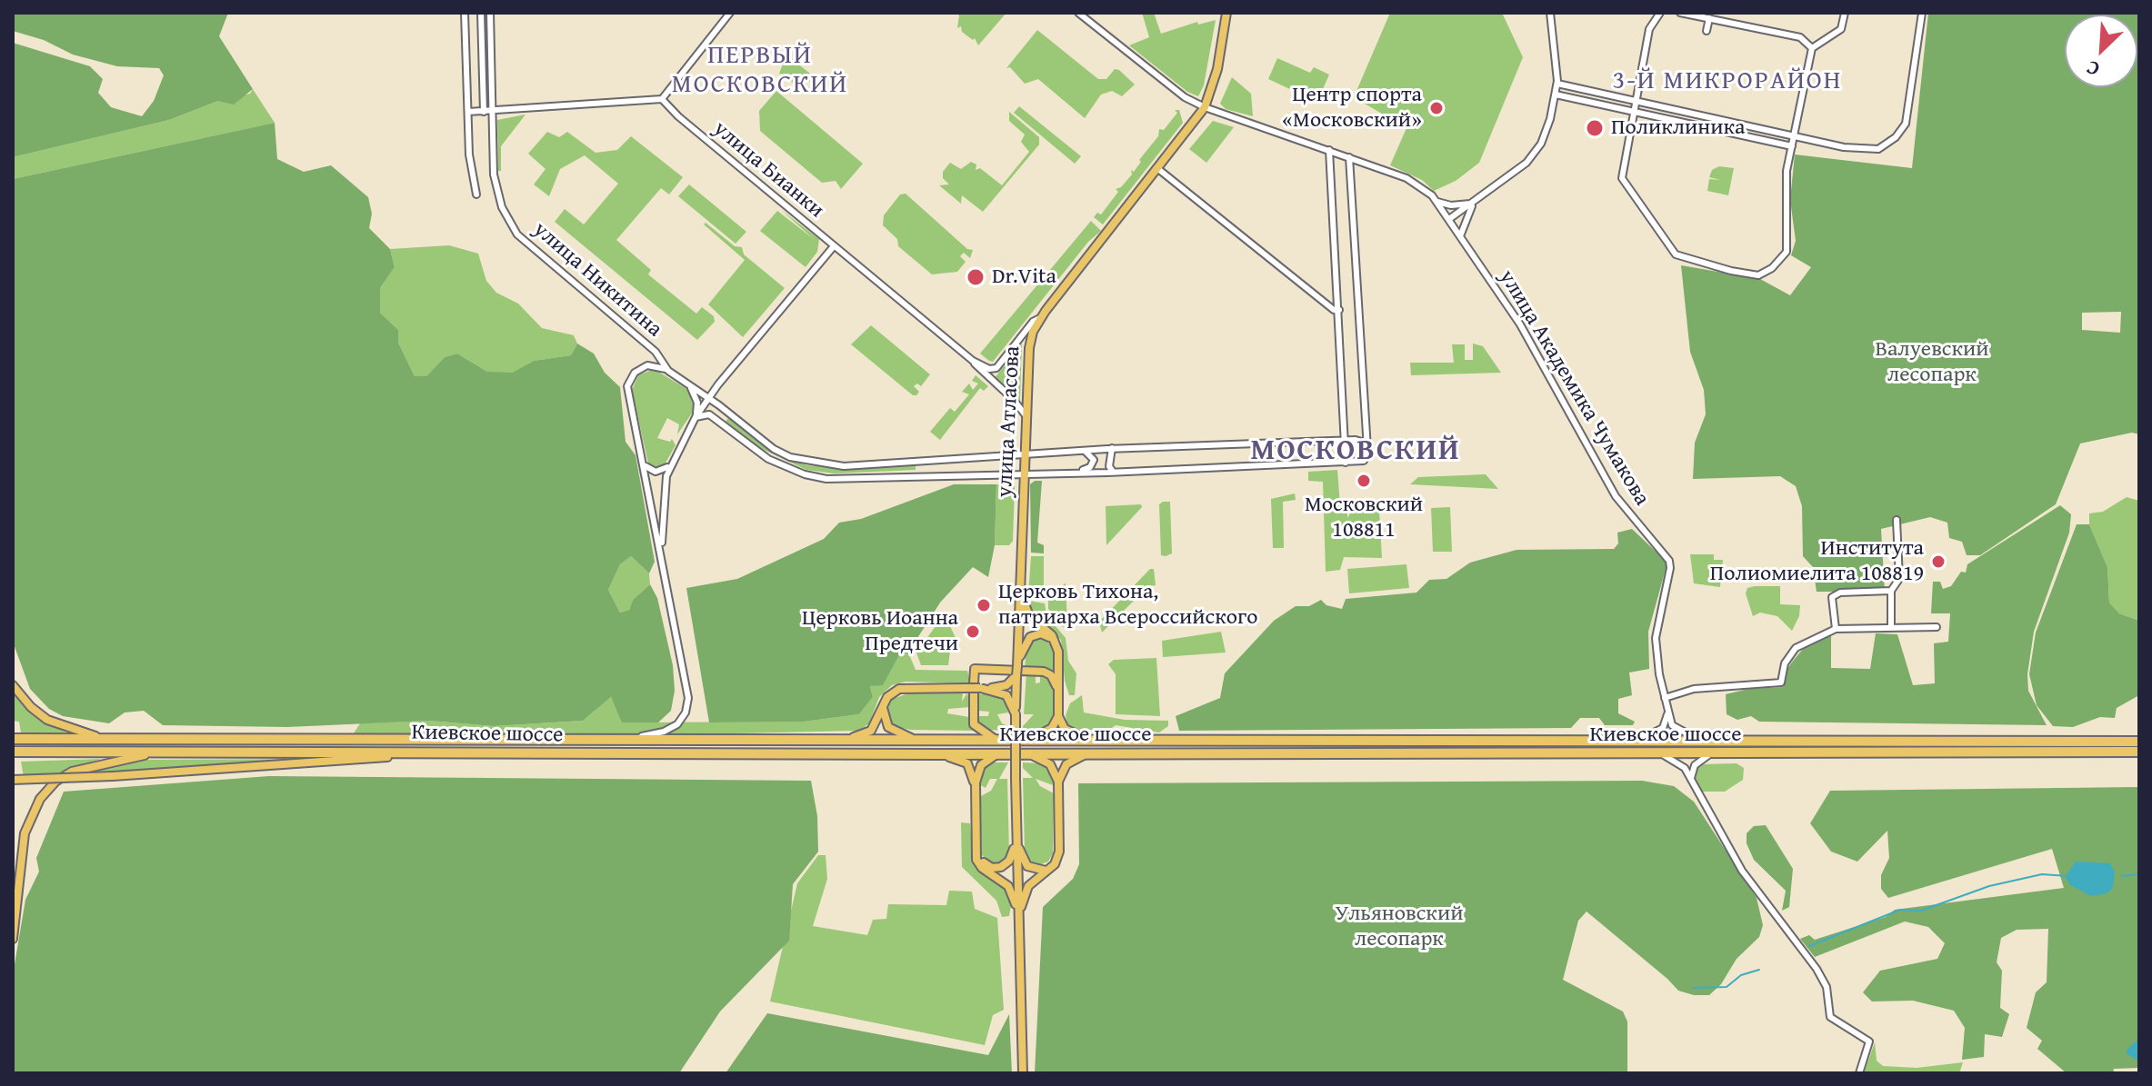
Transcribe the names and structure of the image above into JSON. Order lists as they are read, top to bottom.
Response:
{
  "streets": {
    "highway": ["Киевское шоссе"],
    "main road": ["улица Атласова"],
    "street": ["улица Бианки", "улица Никитина", "улица Академика Чумакова"]
  },
  "crossings": [
    ["улица Бианки", "улица Атласова"],
    ["улица Никитина", "улица Атласова"],
    ["улица Академика Чумакова", "улица Атласова"]
  ],
  "districts": ["ПЕРВЫЙ МОСКОВСКИЙ", "3-Й МИКРОРАЙОН", "МОСКОВСКИЙ"],
  "parks": ["Валуевский лесопарк", "Ульяновский лесопарк"],
  "places": [
    "Центр спорта «Московский»",
    "Поликлиника",
    "Dr.Vita",
    "Московский 108811",
    "Института Полиомиелита 108819",
    "Церковь Тихона, патриарха Всероссийского",
    "Церковь Иоанна Предтечи"
  ],
  "north": "bottom left"
}
